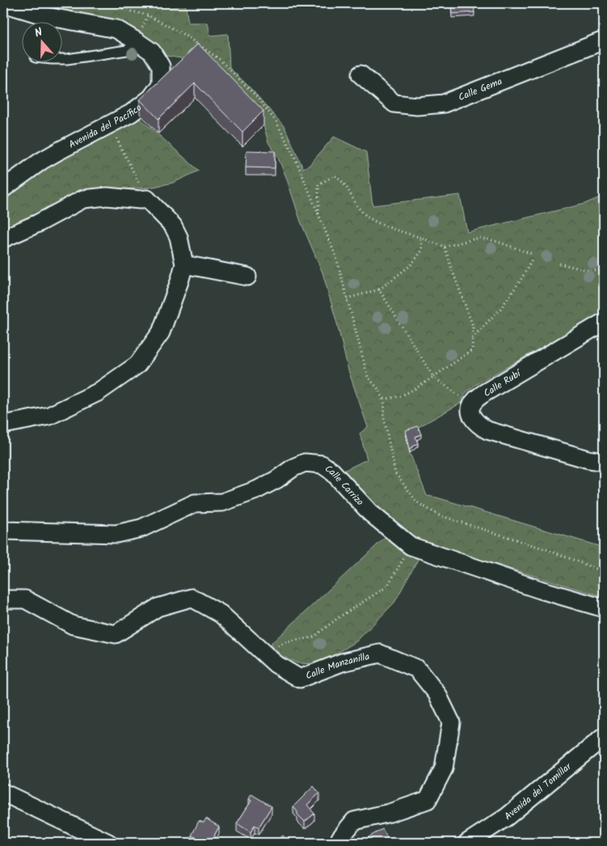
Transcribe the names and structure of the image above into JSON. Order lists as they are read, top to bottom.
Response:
{
  "streets": {
    "street": [
      "Calle Gema",
      "Avenida del Pacífico",
      "Calle Rubí",
      "Calle Carrizo",
      "Calle Manzanilla",
      "Avenida del Tomillar"
    ]
  },
  "north": "top"
}
